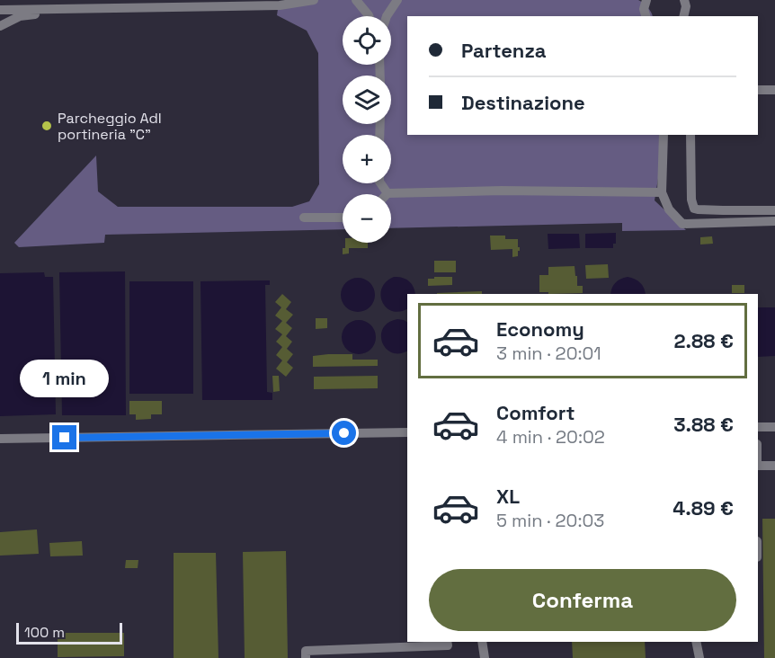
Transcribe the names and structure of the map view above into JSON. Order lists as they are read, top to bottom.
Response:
{
  "places": ["Parcheggio AdI portineria \"C\""],
  "scale_bar": "100 m",
  "page": {
    "map_buttons": ["+", "−"],
    "banner": ["Partenza", "Destinazione"],
    "list": [
      {
        "name": "Economy",
        "note": "3 min · 20:01",
        "value": "2.88 €"
      },
      {
        "name": "Comfort",
        "note": "4 min · 20:02",
        "value": "3.88 €"
      },
      {
        "name": "XL",
        "note": "5 min · 20:03",
        "value": "4.89 €"
      }
    ],
    "bubble": "1 min",
    "buttons": "Conferma",
    "scale": "100 m"
  }
}
